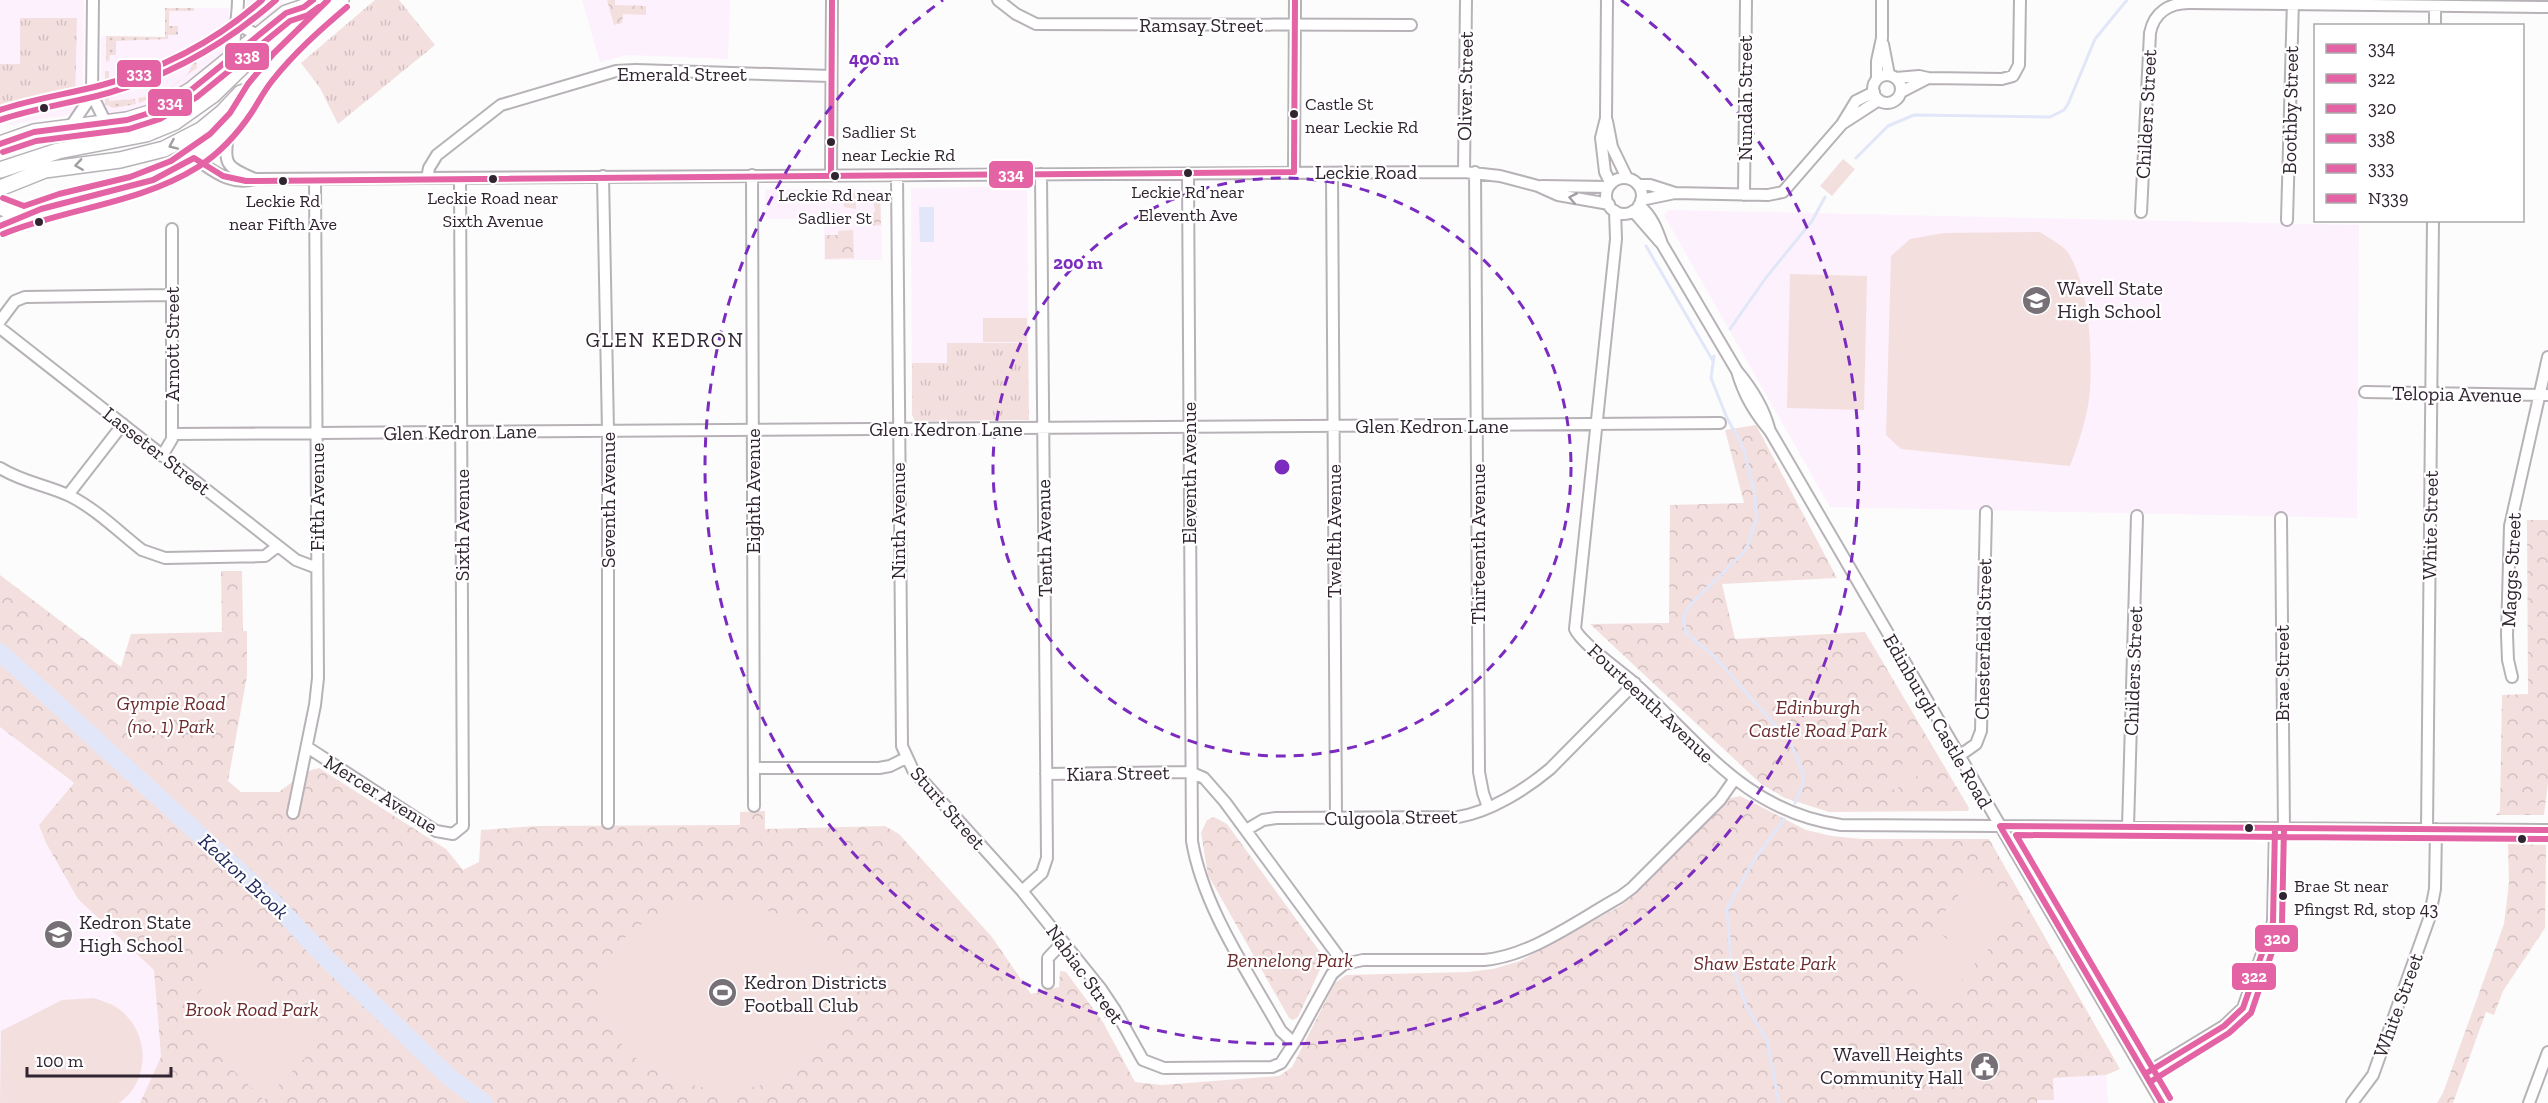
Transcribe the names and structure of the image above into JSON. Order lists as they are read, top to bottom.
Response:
{
  "streets": {
    "street": [
      "Ramsay Street",
      "Emerald Street",
      "Oliver Street",
      "Nundah Street",
      "Boothby Street",
      "Childers Street",
      "Leckie Road",
      "Arnott Street",
      "Telopia Avenue",
      "Glen Kedron Lane",
      "Lasseter Street",
      "Eleventh Avenue",
      "Eighth Avenue",
      "Fifth Avenue",
      "Seventh Avenue",
      "Ninth Avenue",
      "Sixth Avenue",
      "White Street",
      "Twelfth Avenue",
      "Tenth Avenue",
      "Thirteenth Avenue",
      "Maggs Street",
      "Chesterfield Street",
      "Brae Street",
      "Fourteenth Avenue",
      "Edinburgh Castle Road",
      "Kiara Street",
      "Mercer Avenue",
      "Sturt Street",
      "Culgoola Street",
      "Nabiac Street"
    ]
  },
  "crossings": [
    ["Emerald Street", "Leckie Road"],
    ["Oliver Street", "Leckie Road"],
    ["Oliver Street", "Thirteenth Avenue"],
    ["Boothby Street", "Childers Street"],
    ["Childers Street", "Fourteenth Avenue"],
    ["Leckie Road", "Eleventh Avenue"],
    ["Leckie Road", "Eighth Avenue"],
    ["Leckie Road", "Fifth Avenue"],
    ["Leckie Road", "Seventh Avenue"],
    ["Leckie Road", "Ninth Avenue"],
    ["Leckie Road", "Sixth Avenue"],
    ["Leckie Road", "Twelfth Avenue"],
    ["Leckie Road", "Tenth Avenue"],
    ["Leckie Road", "Thirteenth Avenue"],
    ["Leckie Road", "Fourteenth Avenue"],
    ["Leckie Road", "Edinburgh Castle Road"],
    ["Arnott Street", "Glen Kedron Lane"],
    ["Arnott Street", "Lasseter Street"],
    ["Telopia Avenue", "White Street"],
    ["Telopia Avenue", "Maggs Street"],
    ["Glen Kedron Lane", "Eleventh Avenue"],
    ["Glen Kedron Lane", "Eighth Avenue"],
    ["Glen Kedron Lane", "Fifth Avenue"],
    ["Glen Kedron Lane", "Seventh Avenue"],
    ["Glen Kedron Lane", "Ninth Avenue"],
    ["Glen Kedron Lane", "Sixth Avenue"],
    ["Glen Kedron Lane", "Twelfth Avenue"],
    ["Glen Kedron Lane", "Tenth Avenue"],
    ["Glen Kedron Lane", "Thirteenth Avenue"],
    ["Glen Kedron Lane", "Fourteenth Avenue"],
    ["Lasseter Street", "Fifth Avenue"],
    ["Eleventh Avenue", "Kiara Street"],
    ["Eleventh Avenue", "Nabiac Street"],
    ["Eighth Avenue", "Sturt Street"],
    ["Fifth Avenue", "Mercer Avenue"],
    ["Ninth Avenue", "Sturt Street"],
    ["Sixth Avenue", "Mercer Avenue"],
    ["White Street", "Fourteenth Avenue"],
    ["Twelfth Avenue", "Culgoola Street"],
    ["Tenth Avenue", "Kiara Street"],
    ["Tenth Avenue", "Sturt Street"],
    ["Tenth Avenue", "Nabiac Street"],
    ["Thirteenth Avenue", "Culgoola Street"],
    ["Chesterfield Street", "Edinburgh Castle Road"],
    ["Brae Street", "Fourteenth Avenue"],
    ["Brae Street", "Edinburgh Castle Road"],
    ["Fourteenth Avenue", "Edinburgh Castle Road"],
    ["Fourteenth Avenue", "Culgoola Street"],
    ["Sturt Street", "Nabiac Street"]
  ],
  "districts": ["GLEN KEDRON"],
  "water": ["Kedron Brook"],
  "parks": [
    "Gympie Road (no. 1) Park",
    "Edinburgh Castle Road Park",
    "Bennelong Park",
    "Shaw Estate Park",
    "Brook Road Park"
  ],
  "places": {
    "other": [
      "Castle St near Leckie Rd",
      "Sadlier St near Leckie Rd",
      "Leckie Rd near Eleventh Ave",
      "Leckie Rd near Sadlier St",
      "Leckie Road near Sixth Avenue",
      "Leckie Rd near Fifth Ave",
      "Brae St near Pfingst Rd, stop 43"
    ],
    "school or university": ["Wavell State High School", "Kedron State High School"],
    "sports": ["Kedron Districts Football Club"],
    "public building": ["Wavell Heights Community Hall"]
  },
  "lines": [
    "transit line 334",
    "transit line 333",
    "transit line N339",
    "transit line 338",
    "transit line 322",
    "transit line 320"
  ],
  "legend": [
    "334",
    "322",
    "320",
    "338",
    "333",
    "N339"
  ],
  "scale_bar": "100 m",
  "rings": ["400 m", "200 m"]
}
